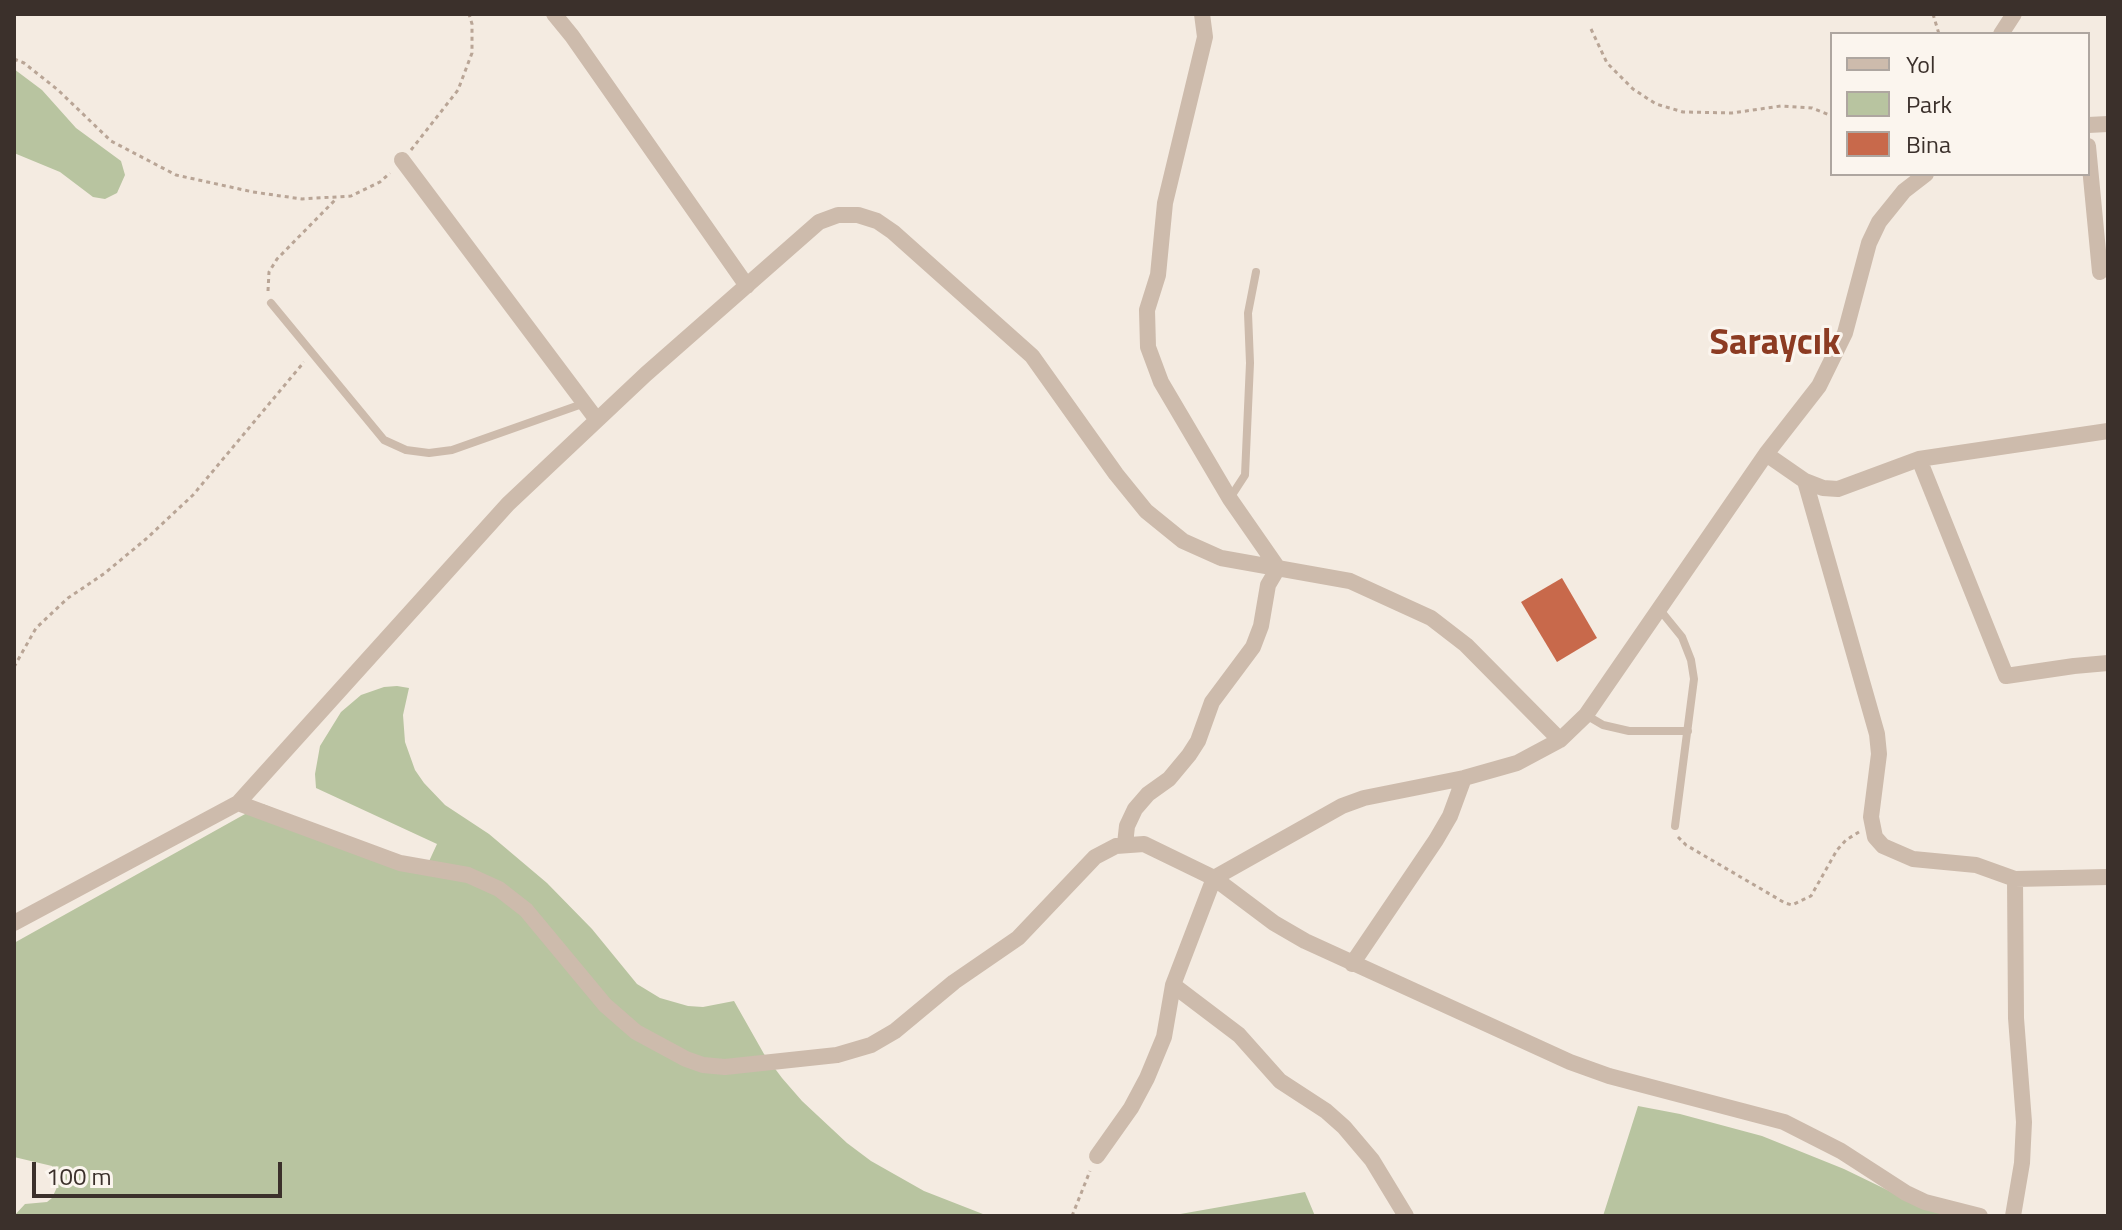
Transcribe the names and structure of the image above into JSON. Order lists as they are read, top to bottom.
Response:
{
  "districts": ["Saraycık"],
  "legend": ["Yol", "Park", "Bina"],
  "scale_bar": "100 m"
}
